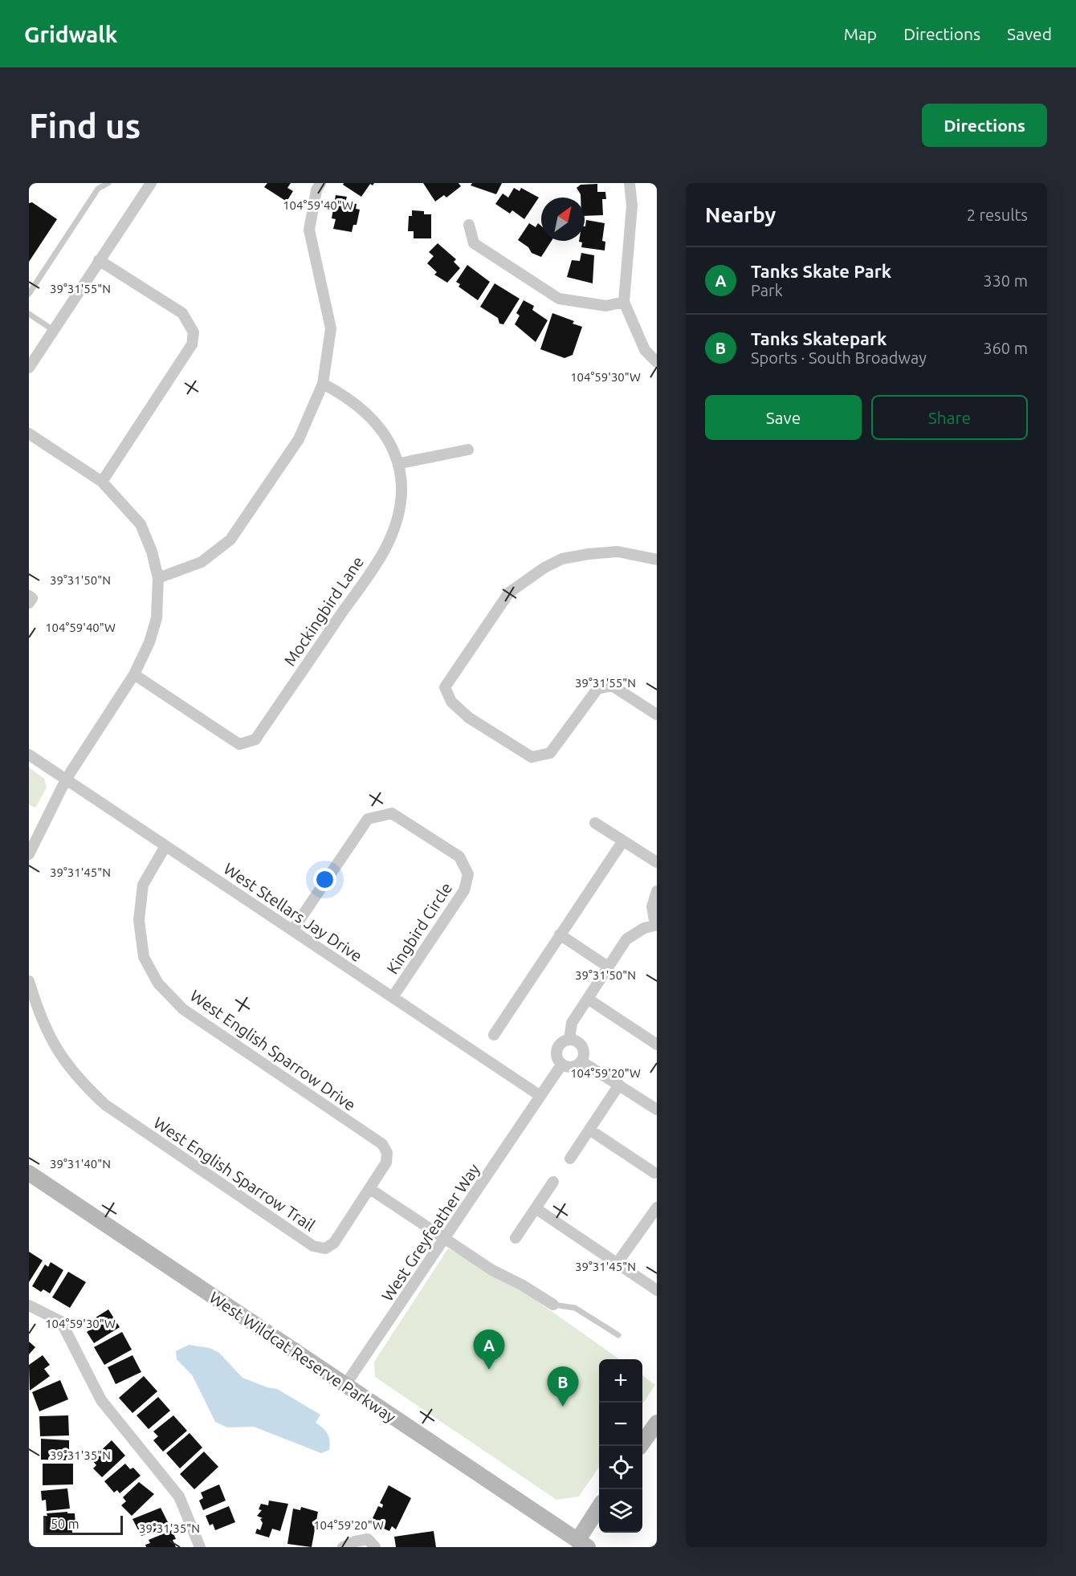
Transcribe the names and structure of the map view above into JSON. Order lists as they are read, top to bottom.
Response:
{
  "streets": {
    "main road": ["West Wildcat Reserve Parkway"],
    "street": [
      "Mockingbird Lane",
      "West Stellars Jay Drive",
      "Kingbird Circle",
      "West English Sparrow Drive",
      "West English Sparrow Trail",
      "West Greyfeather Way"
    ]
  },
  "crossings": [
    ["West Stellars Jay Drive", "Kingbird Circle"],
    ["West Stellars Jay Drive", "West English Sparrow Drive"],
    ["West Stellars Jay Drive", "West Greyfeather Way"],
    ["West English Sparrow Drive", "West English Sparrow Trail"],
    ["West Greyfeather Way", "West Wildcat Reserve Parkway"]
  ],
  "scale_bar": "50 m",
  "north": "top right",
  "page": {
    "header": "Gridwalk",
    "nav": ["Map", "Directions", "Saved"],
    "buttons": [
      "Directions",
      ["Save", "Share"]
    ],
    "title": "Find us",
    "heading": ["Nearby", "2 results"],
    "list": [
      {
        "mark": "A",
        "name": "Tanks Skate Park",
        "note": "Park",
        "value": "330 m"
      },
      {
        "mark": "B",
        "name": "Tanks Skatepark",
        "note": "Sports · South Broadway",
        "value": "360 m"
      }
    ],
    "pins": ["A", "B"],
    "map_buttons": ["+", "−"],
    "scale": "50 m"
  },
  "coordinates": [
    "104°59'40\"W",
    "39°31'55\"N",
    "104°59'30\"W",
    "39°31'50\"N",
    "39°31'45\"N",
    "104°59'20\"W",
    "39°31'40\"N",
    "39°31'35\"N"
  ]
}
